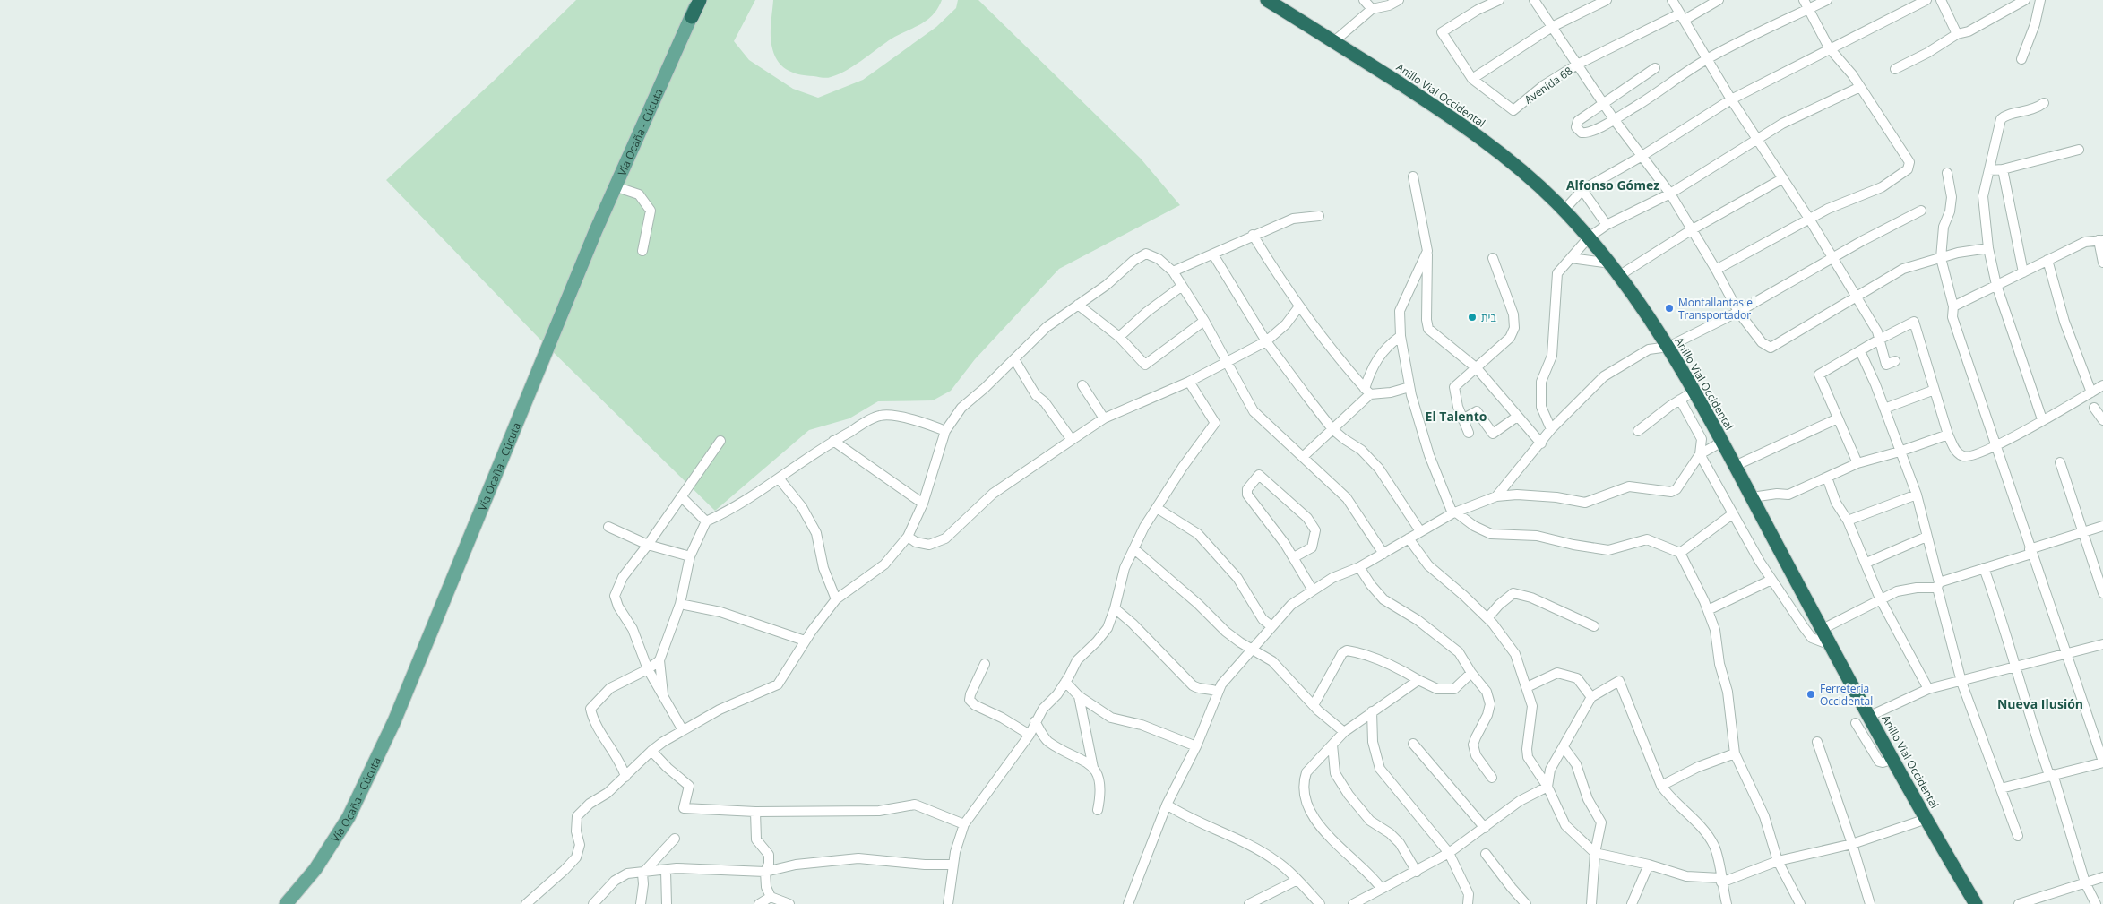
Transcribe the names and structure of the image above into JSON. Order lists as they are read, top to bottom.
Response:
{
  "streets": {
    "highway": ["Anillo Vial Occidental"],
    "main road": ["Vía Ocaña - Cúcuta"],
    "street": ["Avenida 68"]
  },
  "districts": ["Alfonso Gómez", "El Talento", "Nueva Ilusión"],
  "places": ["Montallantas el Transportador", "בית", "Ferreteria Occidental"]
}
